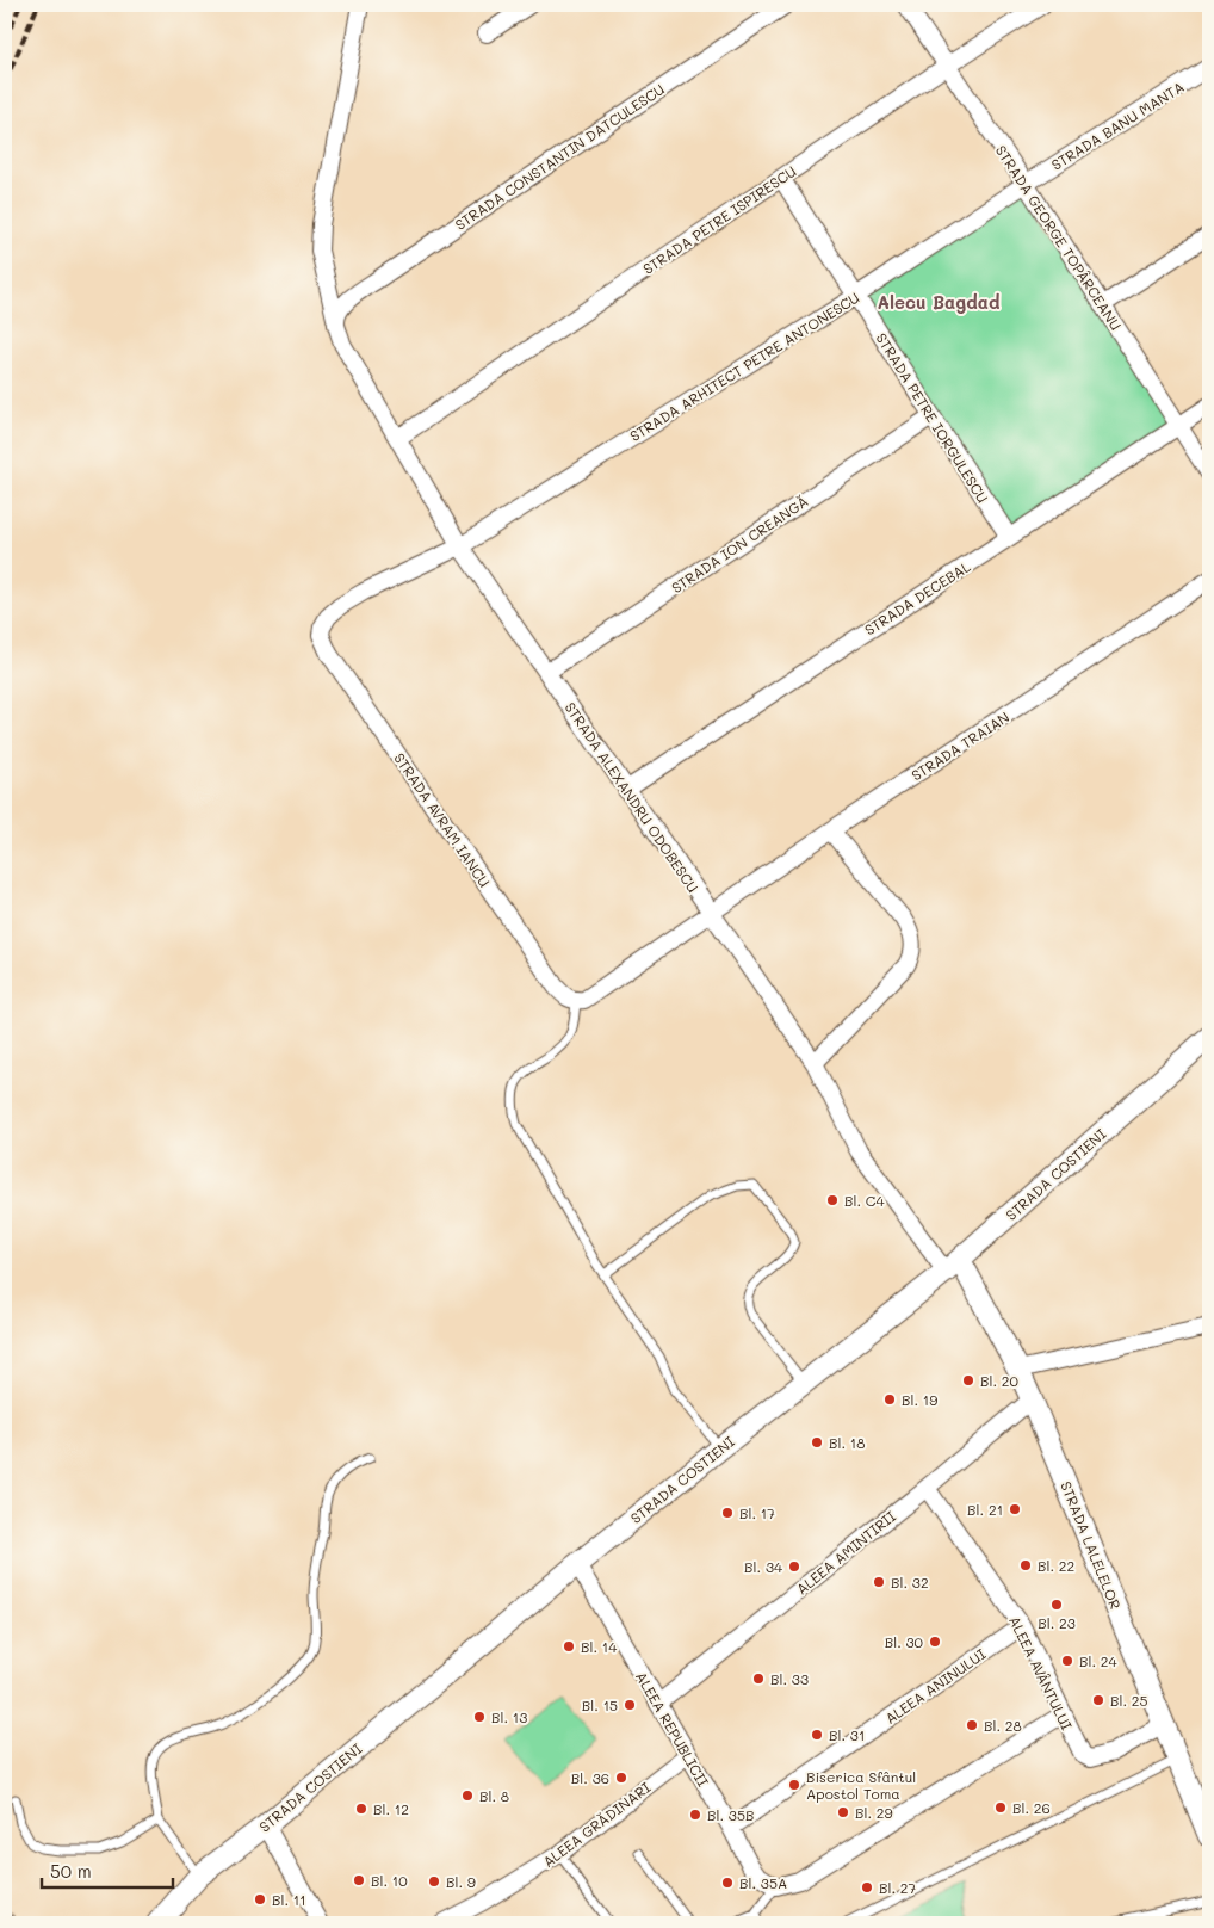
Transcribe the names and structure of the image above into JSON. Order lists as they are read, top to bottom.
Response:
{
  "streets": {
    "street": [
      "STRADA BANU MANTA",
      "STRADA CONSTANTIN DATCULESCU",
      "STRADA PETRE ISPIRESCU",
      "STRADA GEORGE TOPÂRCEANU",
      "STRADA ARHITECT PETRE ANTONESCU",
      "STRADA PETRE IORGULESCU",
      "STRADA ION CREANGĂ",
      "STRADA DECEBAL",
      "STRADA TRAIAN",
      "STRADA ALEXANDRU ODOBESCU",
      "STRADA AVRAM IANCU",
      "STRADA COSTIENI",
      "STRADA LALELELOR",
      "ALEEA AMINTIRII",
      "ALEEA AVÂNTULUI",
      "ALEEA ANINULUI",
      "ALEEA REPUBLICII",
      "ALEEA GRĂDINARI"
    ]
  },
  "crossings": [
    ["STRADA BANU MANTA", "STRADA GEORGE TOPÂRCEANU"],
    ["STRADA BANU MANTA", "STRADA ARHITECT PETRE ANTONESCU"],
    ["STRADA CONSTANTIN DATCULESCU", "STRADA ALEXANDRU ODOBESCU"],
    ["STRADA PETRE ISPIRESCU", "STRADA GEORGE TOPÂRCEANU"],
    ["STRADA PETRE ISPIRESCU", "STRADA PETRE IORGULESCU"],
    ["STRADA PETRE ISPIRESCU", "STRADA ALEXANDRU ODOBESCU"],
    ["STRADA GEORGE TOPÂRCEANU", "STRADA ARHITECT PETRE ANTONESCU"],
    ["STRADA GEORGE TOPÂRCEANU", "STRADA DECEBAL"],
    ["STRADA ARHITECT PETRE ANTONESCU", "STRADA PETRE IORGULESCU"],
    ["STRADA ARHITECT PETRE ANTONESCU", "STRADA ALEXANDRU ODOBESCU"],
    ["STRADA ARHITECT PETRE ANTONESCU", "STRADA AVRAM IANCU"],
    ["STRADA PETRE IORGULESCU", "STRADA ION CREANGĂ"],
    ["STRADA PETRE IORGULESCU", "STRADA DECEBAL"],
    ["STRADA ION CREANGĂ", "STRADA ALEXANDRU ODOBESCU"],
    ["STRADA DECEBAL", "STRADA ALEXANDRU ODOBESCU"],
    ["STRADA TRAIAN", "STRADA ALEXANDRU ODOBESCU"],
    ["STRADA ALEXANDRU ODOBESCU", "STRADA AVRAM IANCU"],
    ["STRADA ALEXANDRU ODOBESCU", "STRADA COSTIENI"],
    ["STRADA ALEXANDRU ODOBESCU", "STRADA LALELELOR"],
    ["STRADA COSTIENI", "STRADA LALELELOR"],
    ["STRADA COSTIENI", "ALEEA REPUBLICII"],
    ["STRADA LALELELOR", "ALEEA AMINTIRII"],
    ["STRADA LALELELOR", "ALEEA AVÂNTULUI"],
    ["ALEEA AMINTIRII", "ALEEA AVÂNTULUI"],
    ["ALEEA AMINTIRII", "ALEEA REPUBLICII"],
    ["ALEEA AVÂNTULUI", "ALEEA ANINULUI"],
    ["ALEEA ANINULUI", "ALEEA REPUBLICII"],
    ["ALEEA REPUBLICII", "ALEEA GRĂDINARI"]
  ],
  "districts": ["Alecu Bagdad"],
  "places": [
    "Bl. C4",
    "Bl. 20",
    "Bl. 19",
    "Bl. 18",
    "Bl. 21",
    "Bl. 17",
    "Bl. 22",
    "Bl. 34",
    "Bl. 32",
    "Bl. 23",
    "Bl. 30",
    "Bl. 14",
    "Bl. 24",
    "Bl. 33",
    "Bl. 25",
    "Bl. 15",
    "Bl. 13",
    "Bl. 28",
    "Bl. 31",
    "Bl. 36",
    "Biserica Sfântul Apostol Toma",
    "Bl. 8",
    "Bl. 26",
    "Bl. 12",
    "Bl. 29",
    "Bl. 35B",
    "Bl. 10",
    "Bl. 9",
    "Bl. 35A",
    "Bl. 27",
    "Bl. 11"
  ],
  "scale_bar": "50 m"
}
